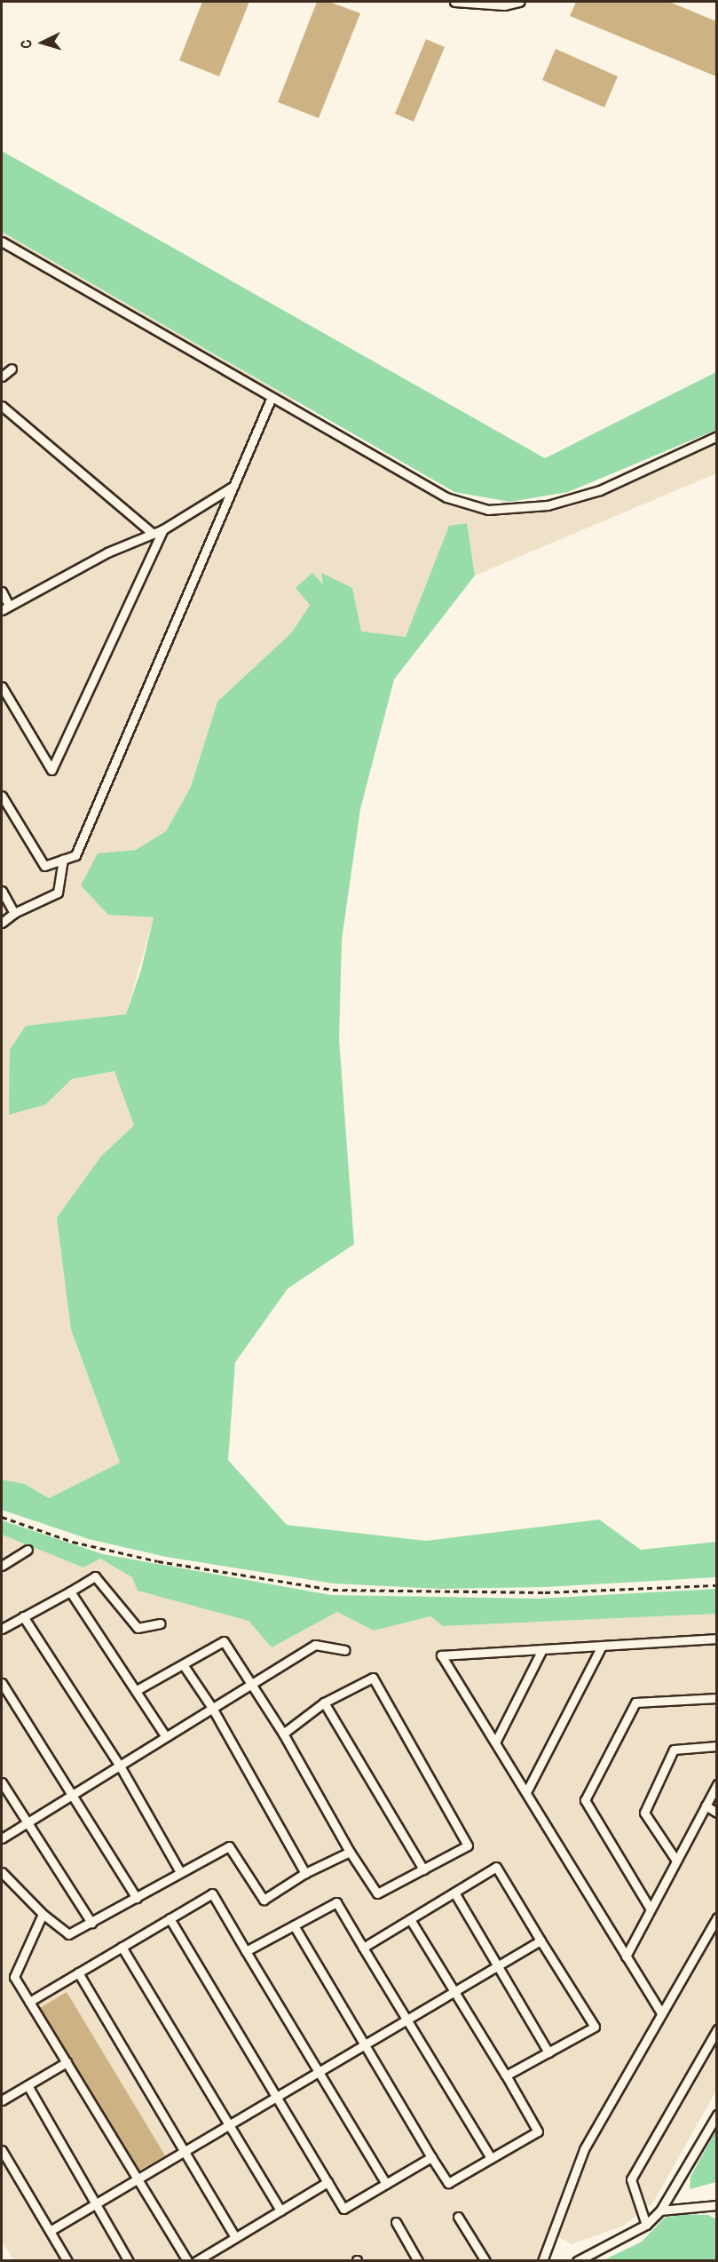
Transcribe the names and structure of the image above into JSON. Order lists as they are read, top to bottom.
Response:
{
  "north": "left"
}
